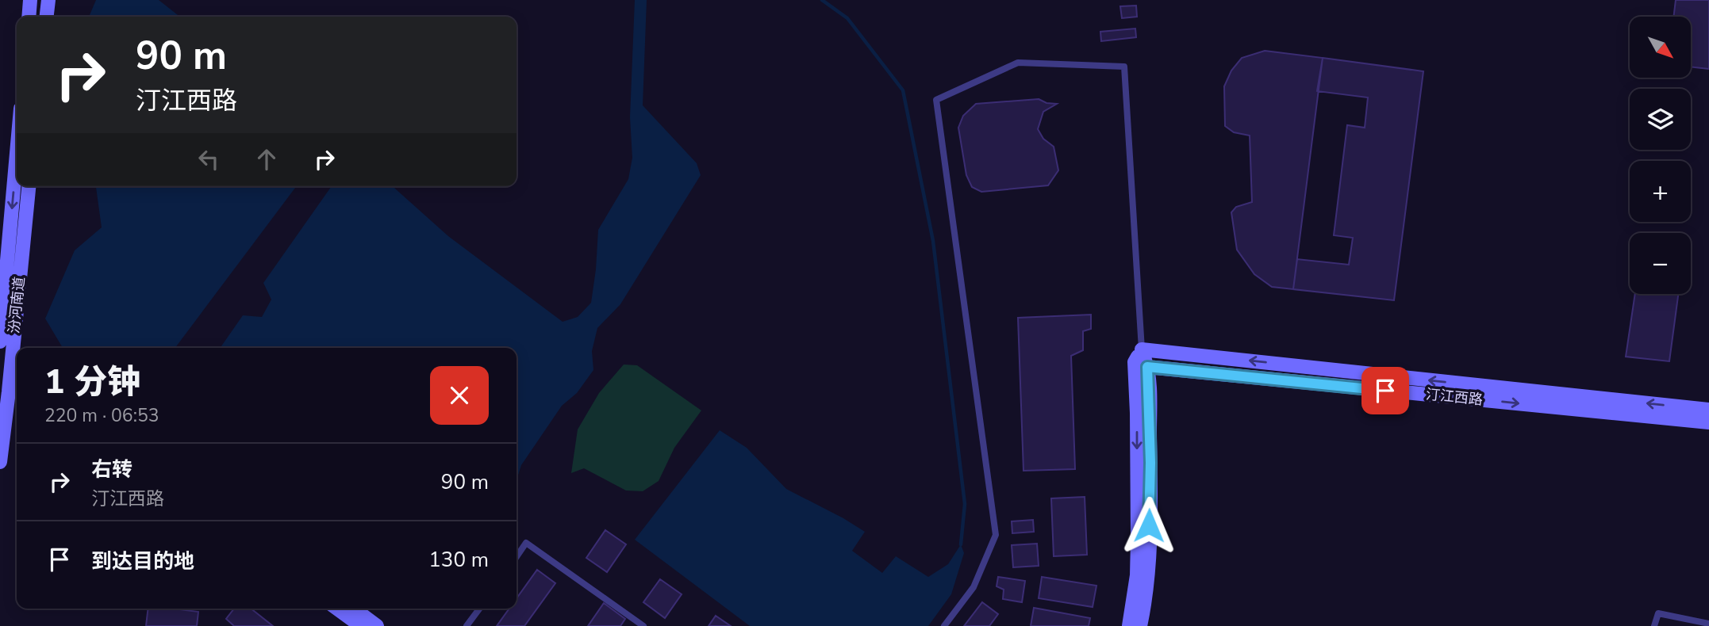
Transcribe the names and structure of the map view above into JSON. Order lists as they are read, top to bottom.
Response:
{
  "streets": {
    "street": ["汾河南道", "汀江西路"]
  },
  "north": "bottom right",
  "page": {
    "map_buttons": ["+", "−"],
    "turn": ["90 m", "汀江西路"],
    "heading": ["1 分钟", "220 m · 06:53"],
    "list": [
      {
        "name": "右转",
        "note": "汀江西路",
        "value": "90 m"
      },
      {
        "name": "到达目的地",
        "value": "130 m"
      }
    ]
  }
}
